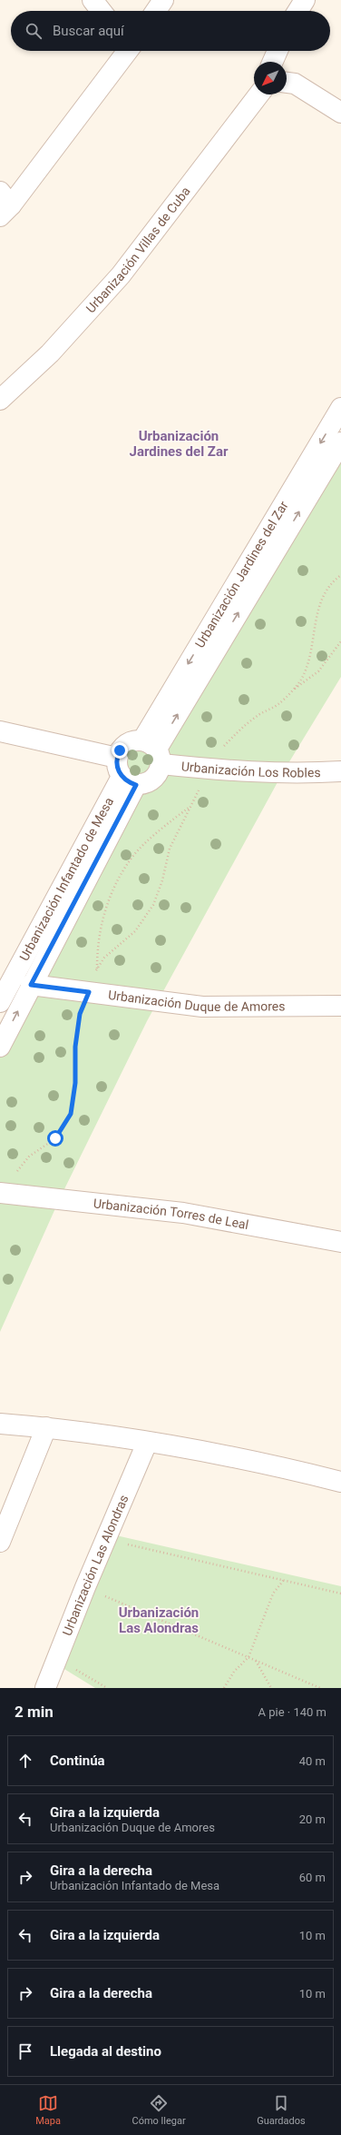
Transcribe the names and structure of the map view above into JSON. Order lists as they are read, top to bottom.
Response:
{
  "streets": {
    "street": [
      "Urbanización Villas de Cuba",
      "Urbanización Jardines del Zar",
      "Urbanización Los Robles",
      "Urbanización Infantado de Mesa",
      "Urbanización Duque de Amores",
      "Urbanización Torres de Leal",
      "Urbanización Las Alondras"
    ]
  },
  "crossings": [
    ["Urbanización Jardines del Zar", "Urbanización Los Robles"],
    ["Urbanización Jardines del Zar", "Urbanización Infantado de Mesa"],
    ["Urbanización Los Robles", "Urbanización Infantado de Mesa"],
    ["Urbanización Infantado de Mesa", "Urbanización Duque de Amores"]
  ],
  "districts": ["Urbanización Jardines del Zar", "Urbanización Las Alondras"],
  "north": "bottom left",
  "page": {
    "search": "Buscar aquí",
    "heading": ["2 min", "A pie · 140 m"],
    "list": [
      ["Continúa", "40 m"],
      ["Gira a la izquierda", "Urbanización Duque de Amores", "20 m"],
      ["Gira a la derecha", "Urbanización Infantado de Mesa", "60 m"],
      ["Gira a la izquierda", "10 m"],
      ["Gira a la derecha", "10 m"],
      "Llegada al destino"
    ],
    "nav": ["Mapa", "Cómo llegar", "Guardados"]
  }
}
